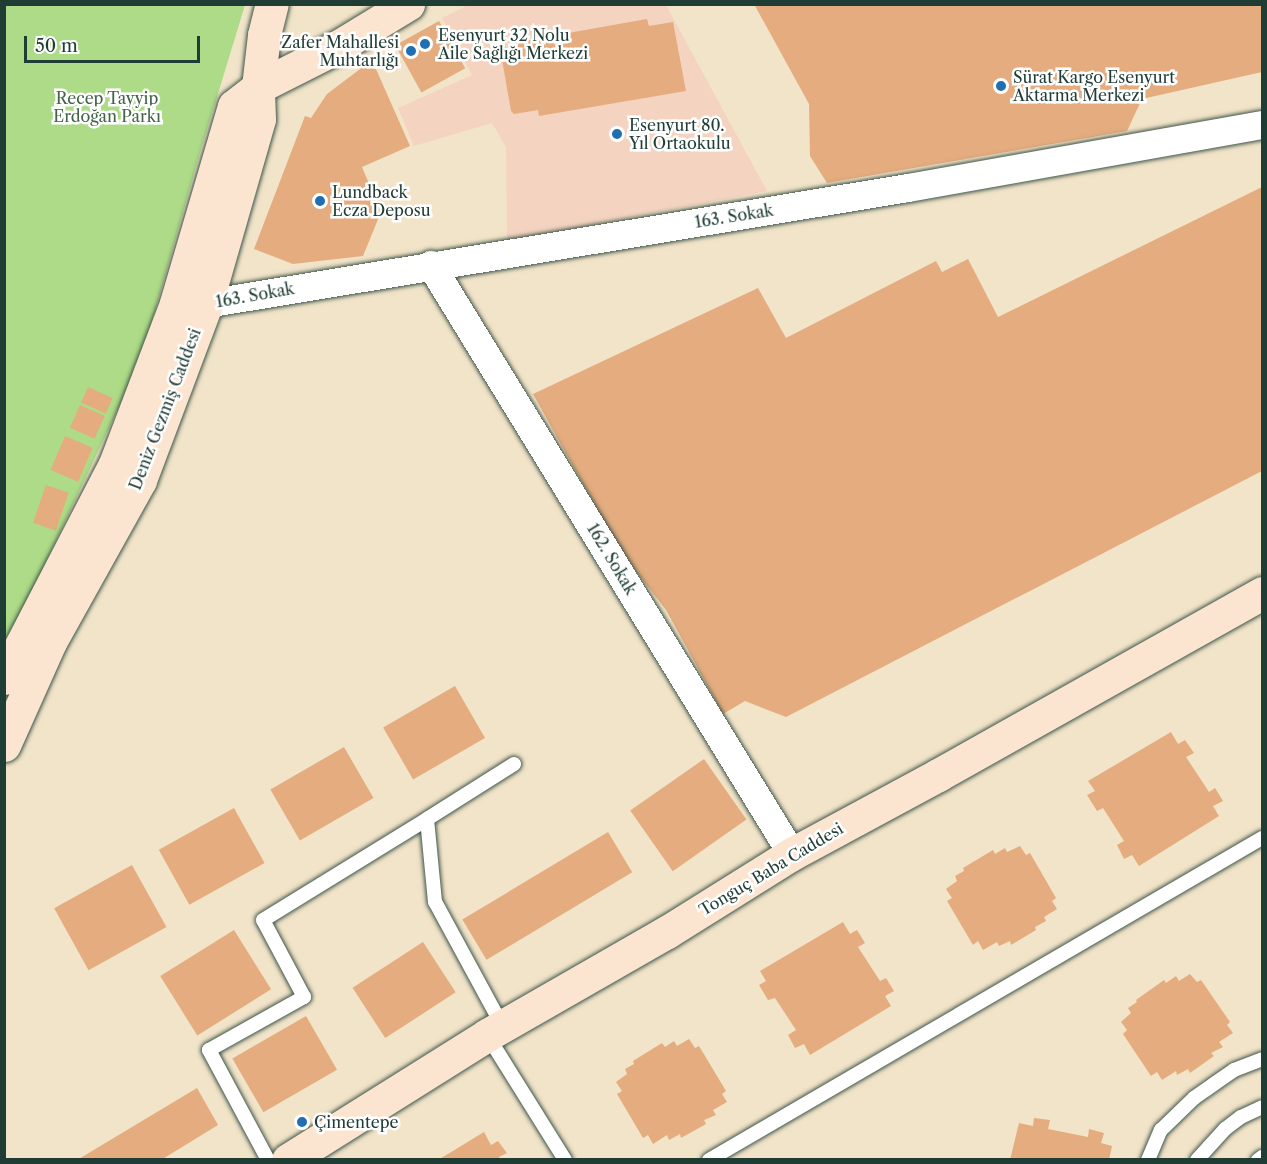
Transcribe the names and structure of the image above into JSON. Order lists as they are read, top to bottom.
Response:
{
  "streets": {
    "street": [
      "163. Sokak",
      "Deniz Gezmiş Caddesi",
      "162. Sokak",
      "Tonguç Baba Caddesi"
    ]
  },
  "crossings": [
    ["163. Sokak", "Deniz Gezmiş Caddesi"],
    ["163. Sokak", "162. Sokak"],
    ["162. Sokak", "Tonguç Baba Caddesi"]
  ],
  "parks": ["Recep Tayyip Erdoğan Parkı"],
  "places": [
    "Esenyurt 32 Nolu Aile Sağlığı Merkezi",
    "Zafer Mahallesi Muhtarlığı",
    "Sürat Kargo Esenyurt Aktarma Merkezi",
    "Esenyurt 80. Yıl Ortaokulu",
    "Lundback Ecza Deposu",
    "Çimentepe"
  ],
  "scale_bar": "50 m"
}
